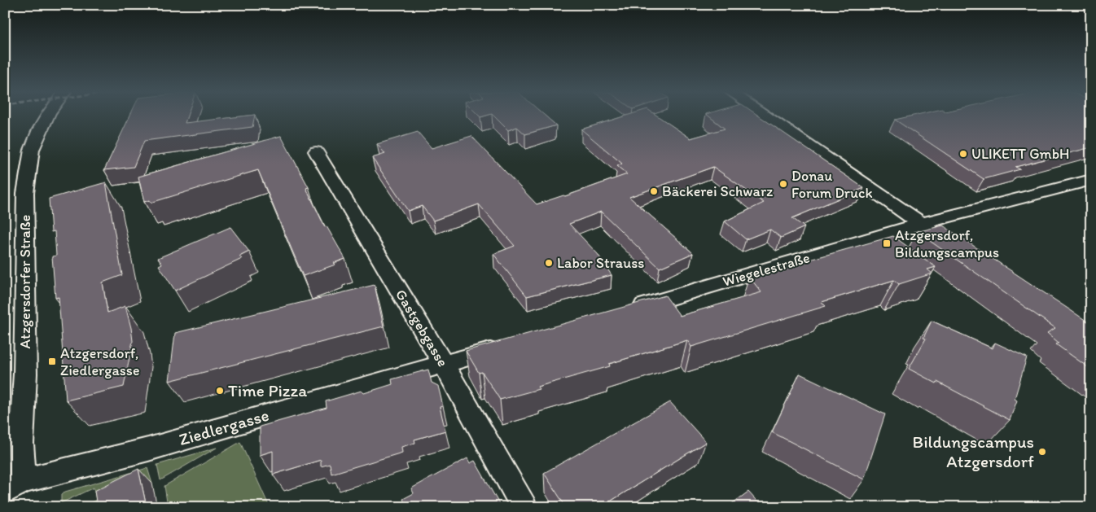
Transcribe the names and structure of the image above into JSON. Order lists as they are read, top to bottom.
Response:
{
  "streets": {
    "street": [
      "Wiegelestraße",
      "Atzgersdorfer Straße",
      "Gastgebgasse",
      "Ziedlergasse"
    ]
  },
  "crossings": [
    ["Atzgersdorfer Straße", "Ziedlergasse"],
    ["Gastgebgasse", "Ziedlergasse"]
  ],
  "places": {
    "other": [
      "ULIKETT GmbH",
      "Donau Forum Druck",
      "Bäckerei Schwarz",
      "Labor Strauss",
      "Time Pizza",
      "Bildungscampus Atzgersdorf"
    ],
    "transit": ["Atzgersdorf, Bildungscampus", "Atzgersdorf, Ziedlergasse"]
  }
}
